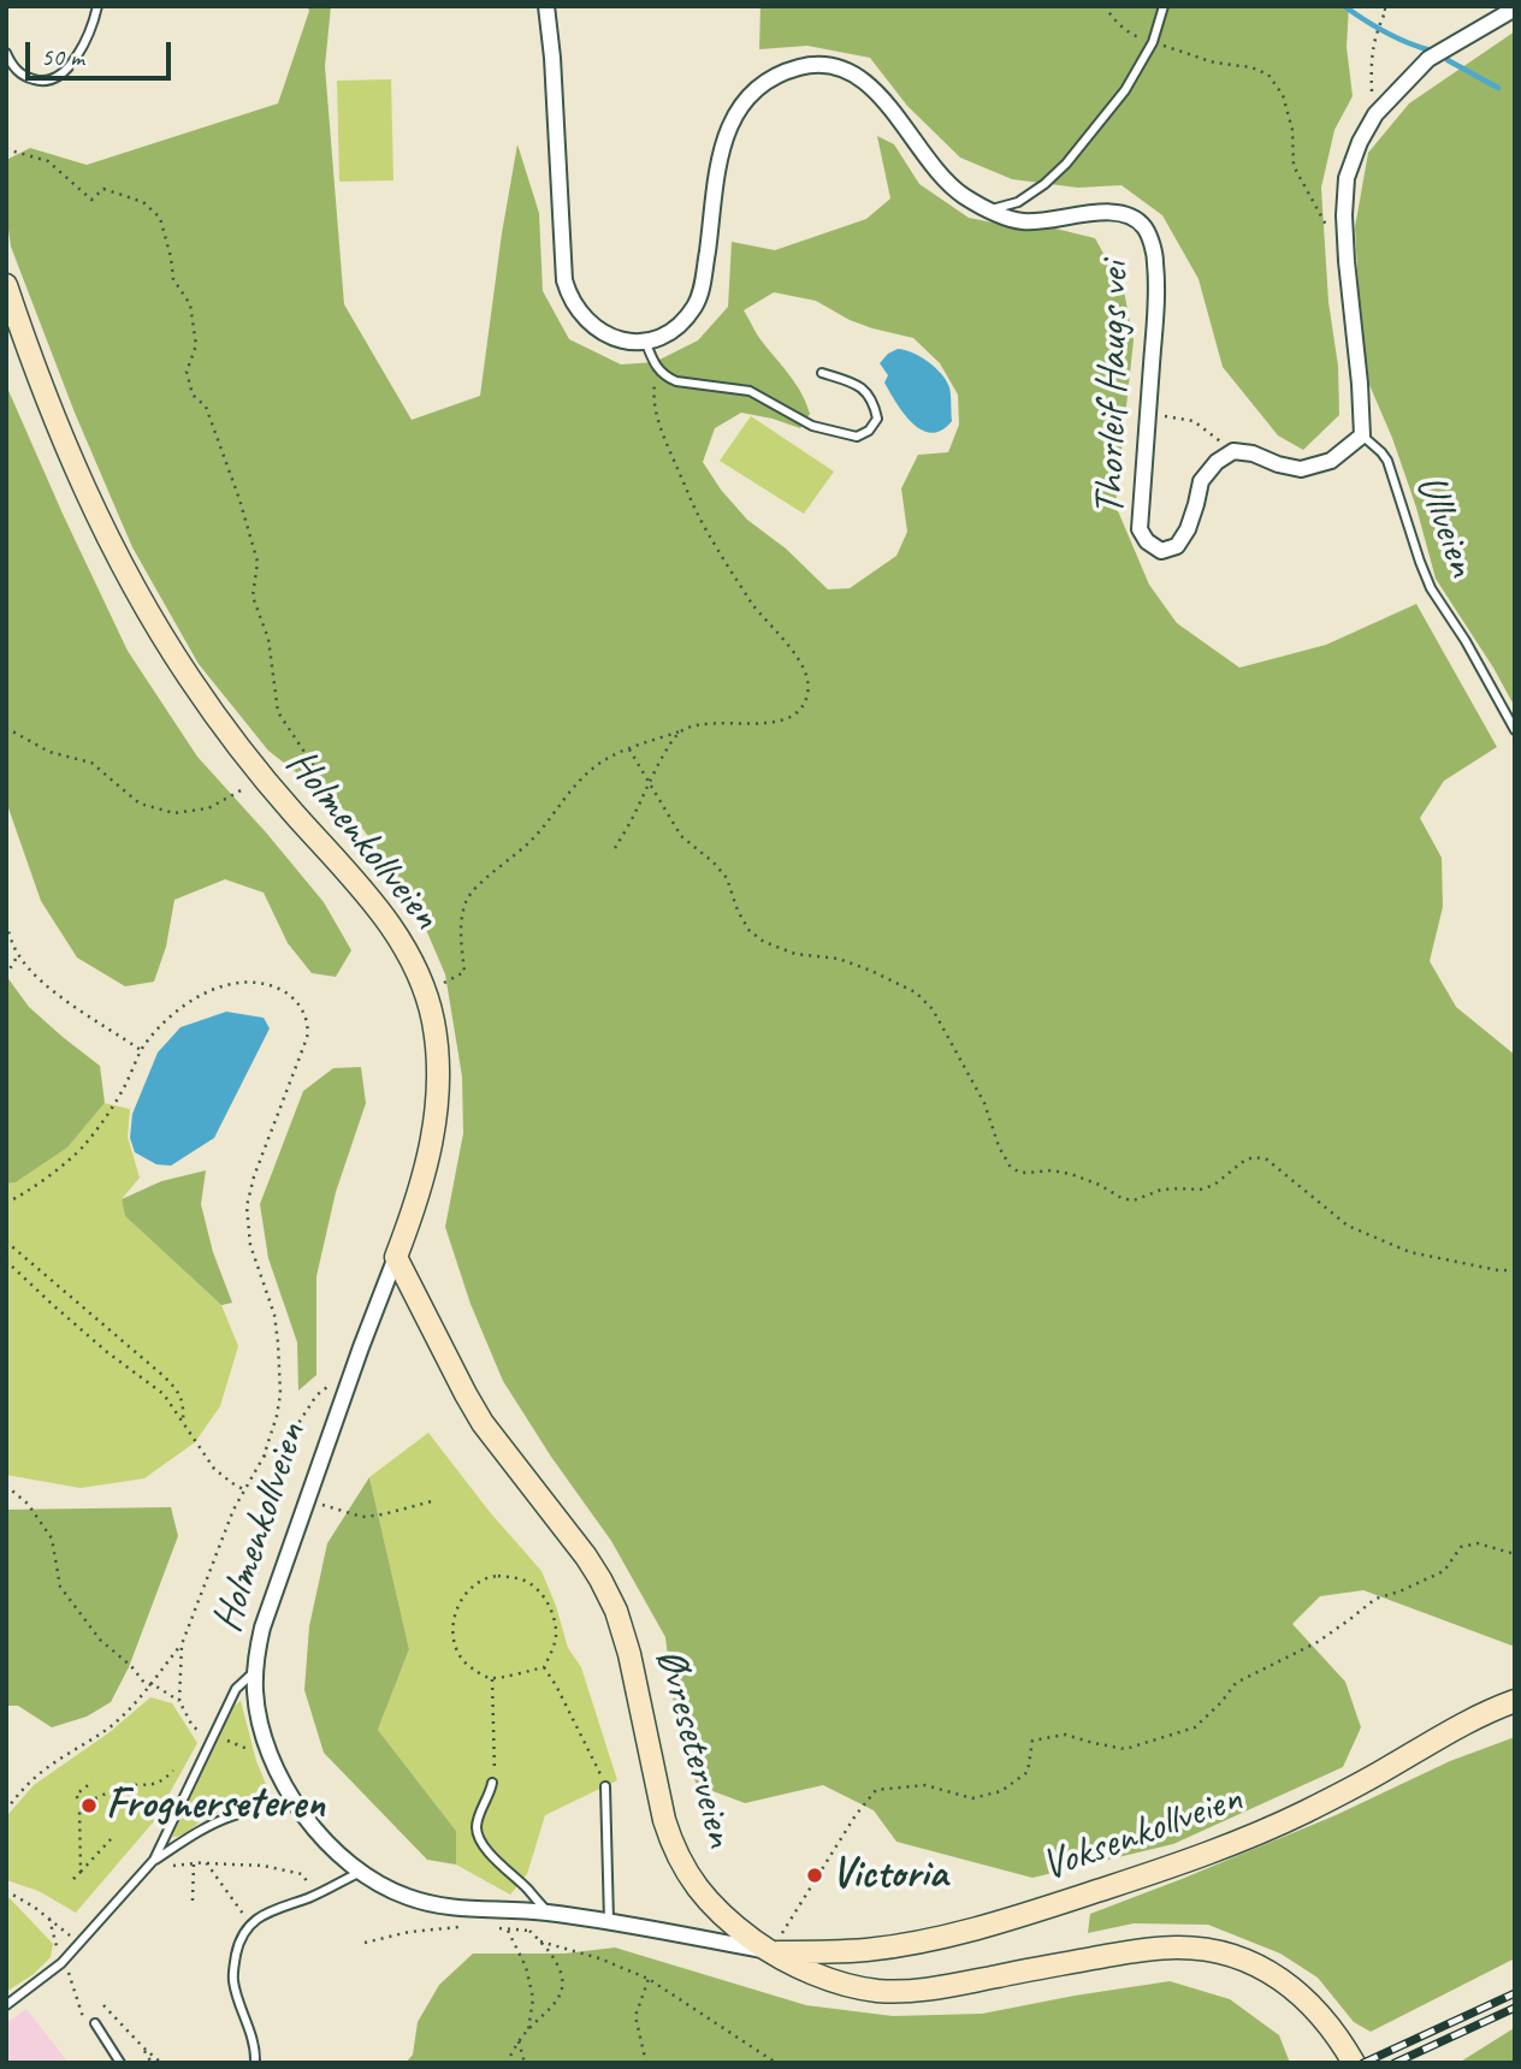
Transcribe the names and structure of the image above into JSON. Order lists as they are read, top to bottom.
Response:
{
  "streets": {
    "main road": ["Holmenkollveien", "Øvreseterveien", "Voksenkollveien"],
    "street": ["Thorleif Haugs vei"],
    "lane": ["Ullveien"]
  },
  "crossings": [
    ["Holmenkollveien", "Øvreseterveien"],
    ["Holmenkollveien", "Voksenkollveien"],
    ["Øvreseterveien", "Voksenkollveien"]
  ],
  "places": ["Frognerseteren", "Victoria"],
  "scale_bar": "50 m"
}
